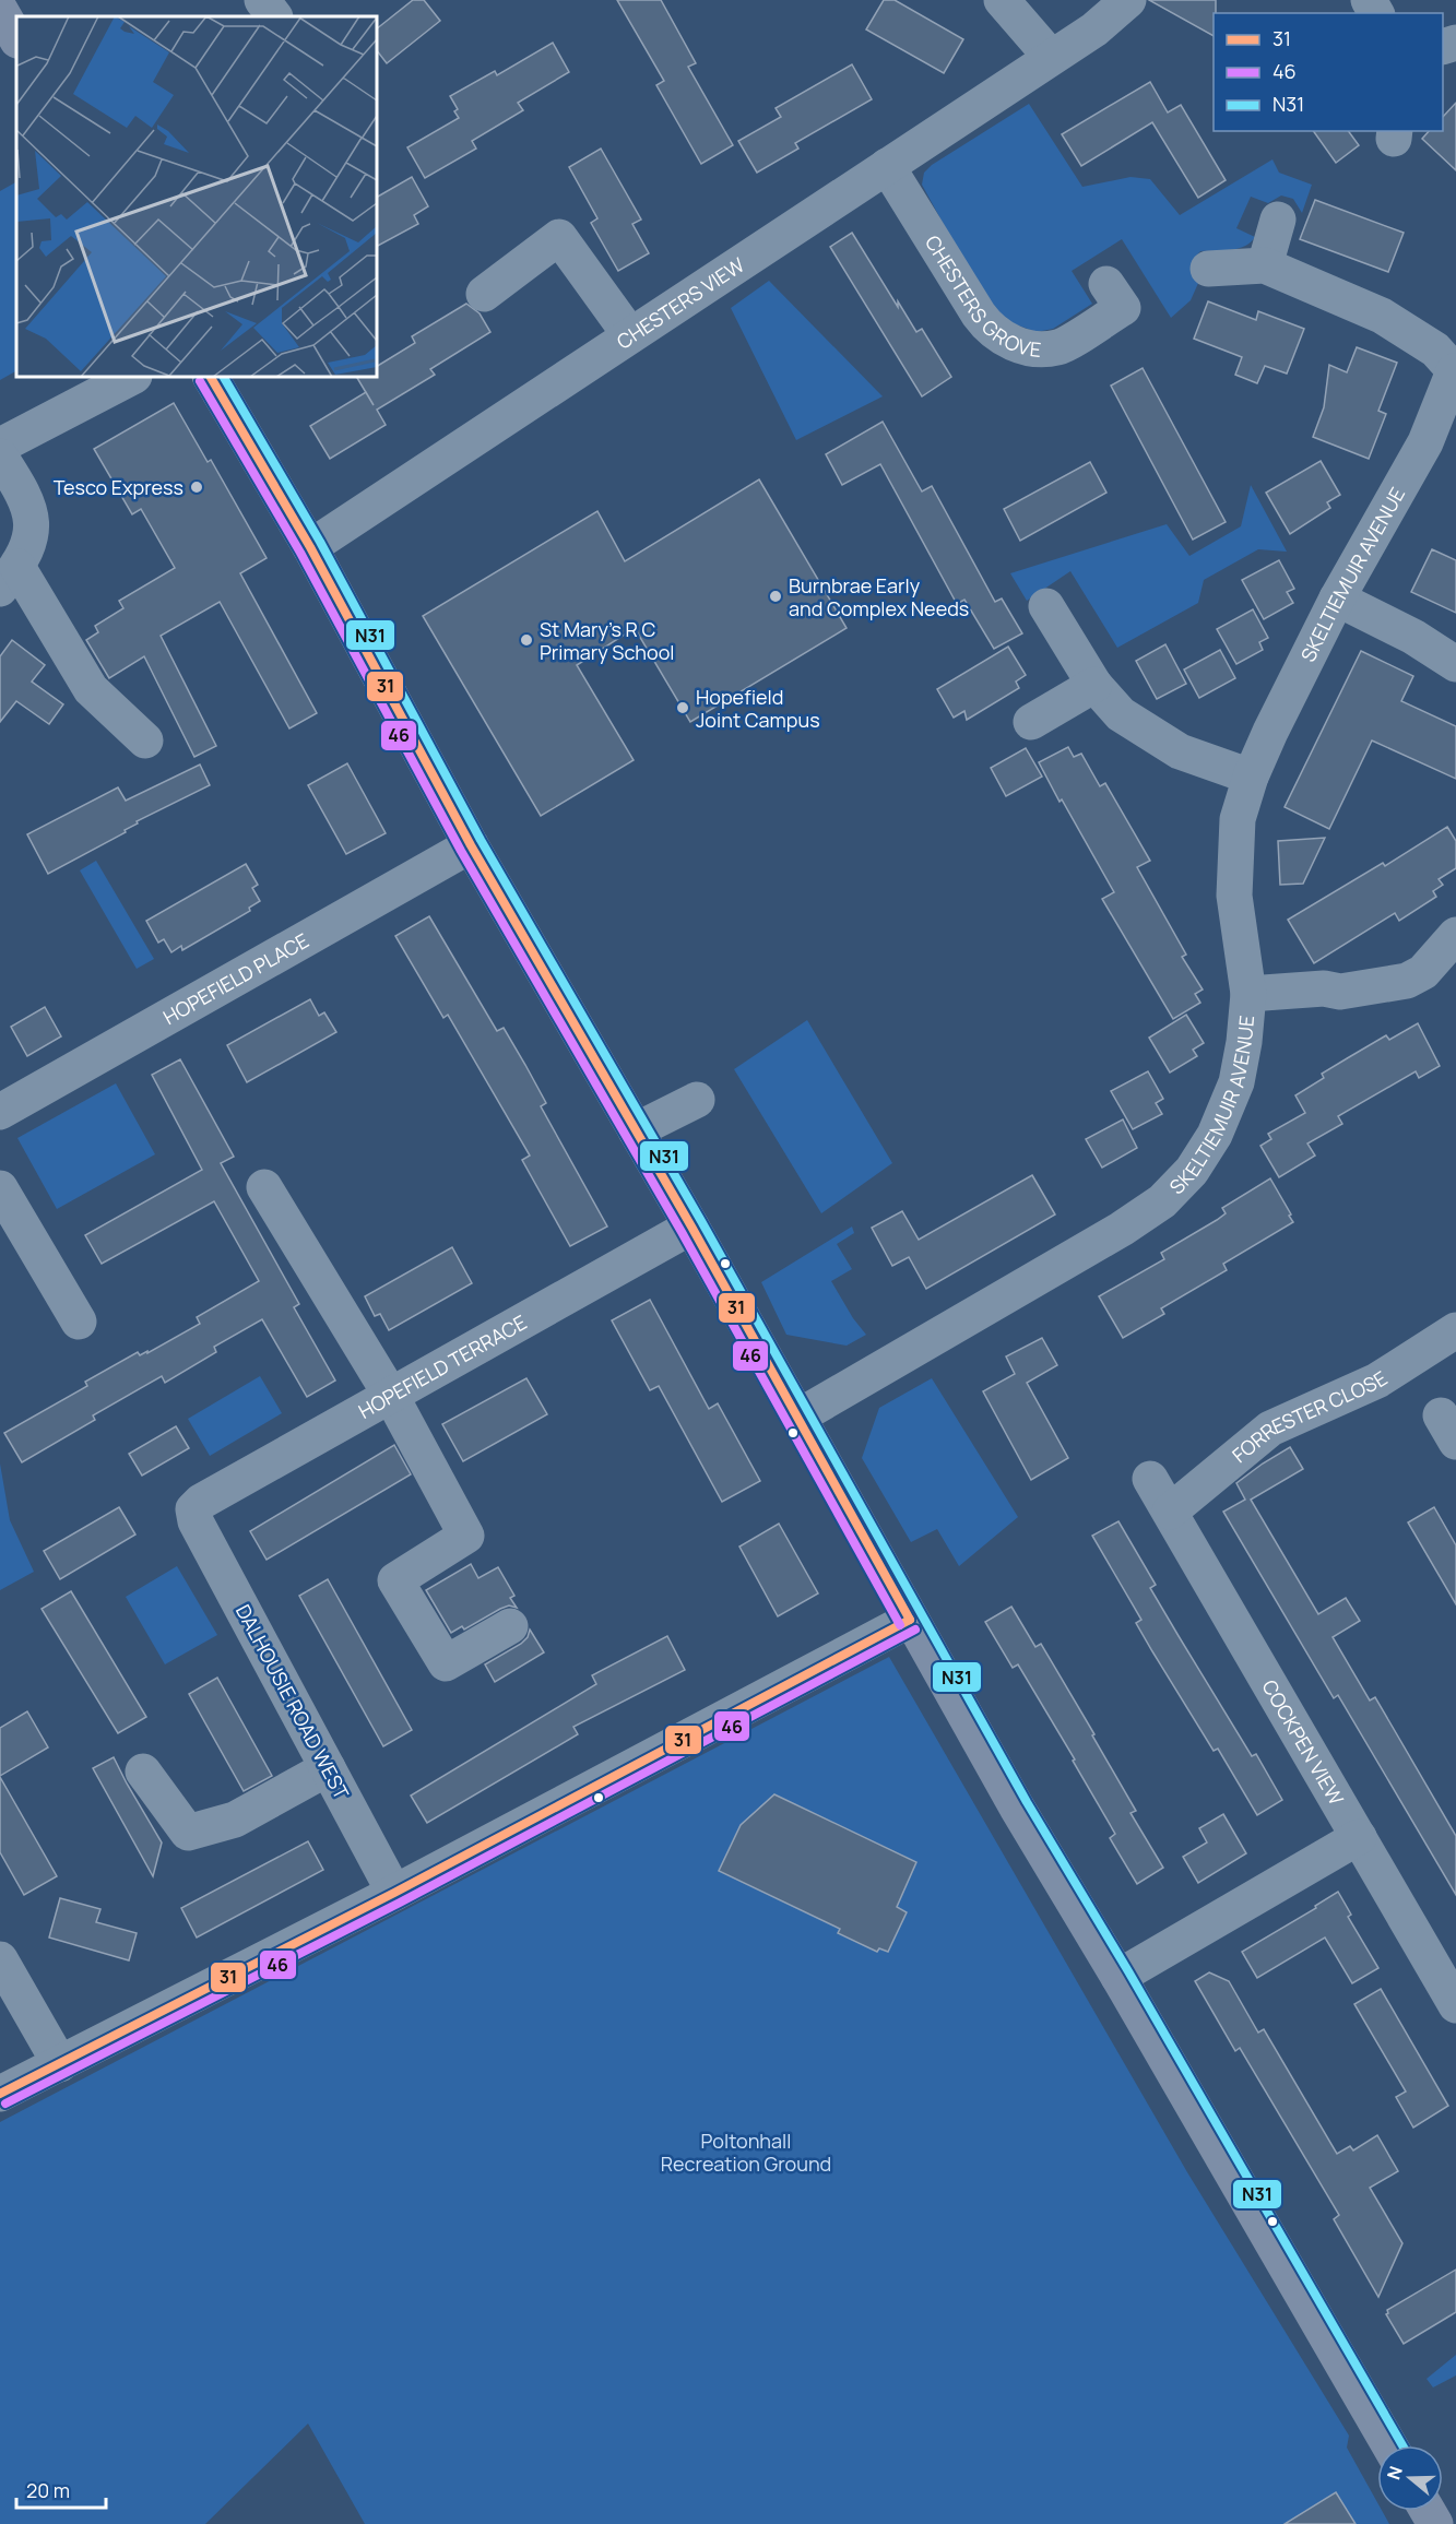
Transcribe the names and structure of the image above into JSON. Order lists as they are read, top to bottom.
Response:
{
  "streets": {
    "street": [
      "CHESTERS GROVE",
      "CHESTERS VIEW",
      "SKELTIEMUIR AVENUE",
      "HOPEFIELD PLACE",
      "HOPEFIELD TERRACE",
      "FORRESTER CLOSE",
      "DALHOUSIE ROAD WEST",
      "COCKPEN VIEW"
    ]
  },
  "crossings": [
    ["CHESTERS GROVE", "CHESTERS VIEW"],
    ["HOPEFIELD TERRACE", "DALHOUSIE ROAD WEST"],
    ["FORRESTER CLOSE", "COCKPEN VIEW"]
  ],
  "parks": ["Poltonhall Recreation Ground"],
  "places": [
    "Tesco Express",
    "Burnbrae Early and Complex Needs",
    "St Mary's R C Primary School",
    "Hopefield Joint Campus"
  ],
  "lines": ["transit line 31", "transit line N31", "transit line 46"],
  "legend": ["31", "46", "N31"],
  "scale_bar": "20 m",
  "north": "left"
}
